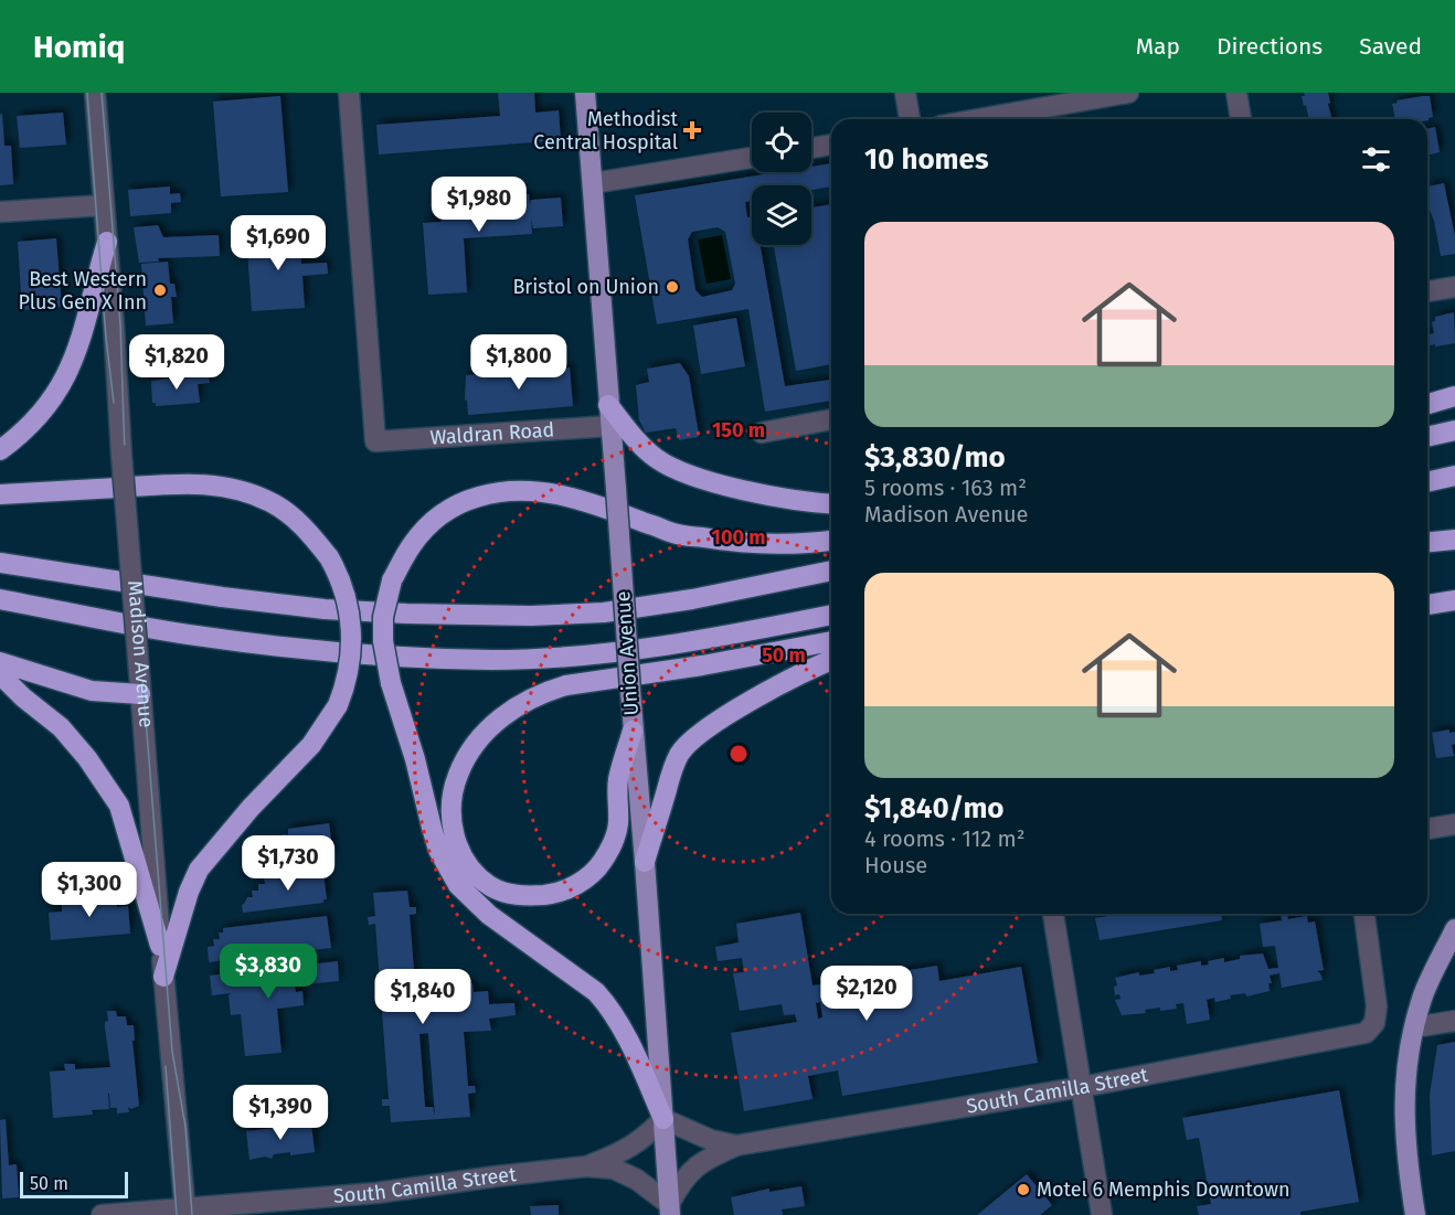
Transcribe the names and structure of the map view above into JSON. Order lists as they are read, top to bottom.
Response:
{
  "streets": {
    "main road": ["Union Avenue"],
    "street": ["Waldran Road", "Madison Avenue", "South Camilla Street"]
  },
  "crossings": [
    ["Waldran Road", "Union Avenue"],
    ["Union Avenue", "South Camilla Street"],
    ["Madison Avenue", "South Camilla Street"]
  ],
  "places": {
    "health": ["Methodist Central Hospital"],
    "other": ["Bristol on Union", "Best Western Plus Gen X Inn", "Motel 6 Memphis Downtown"]
  },
  "scale_bar": "50 m",
  "page": {
    "header": "Homiq",
    "nav": ["Map", "Directions", "Saved"],
    "heading": "10 homes",
    "price": [
      "$1,980",
      "$1,690",
      "$1,820",
      "$1,800",
      "$1,730",
      "$1,300",
      "$3,830",
      "$2,120",
      "$1,840",
      "$1,390"
    ],
    "list": [
      {
        "name": "$3,830/mo",
        "note": "5 rooms · 163 m² · Madison Avenue"
      },
      {
        "name": "$1,840/mo",
        "note": "4 rooms · 112 m² · House"
      }
    ],
    "scale": "50 m"
  },
  "rings": ["150 m", "100 m", "50 m"]
}
